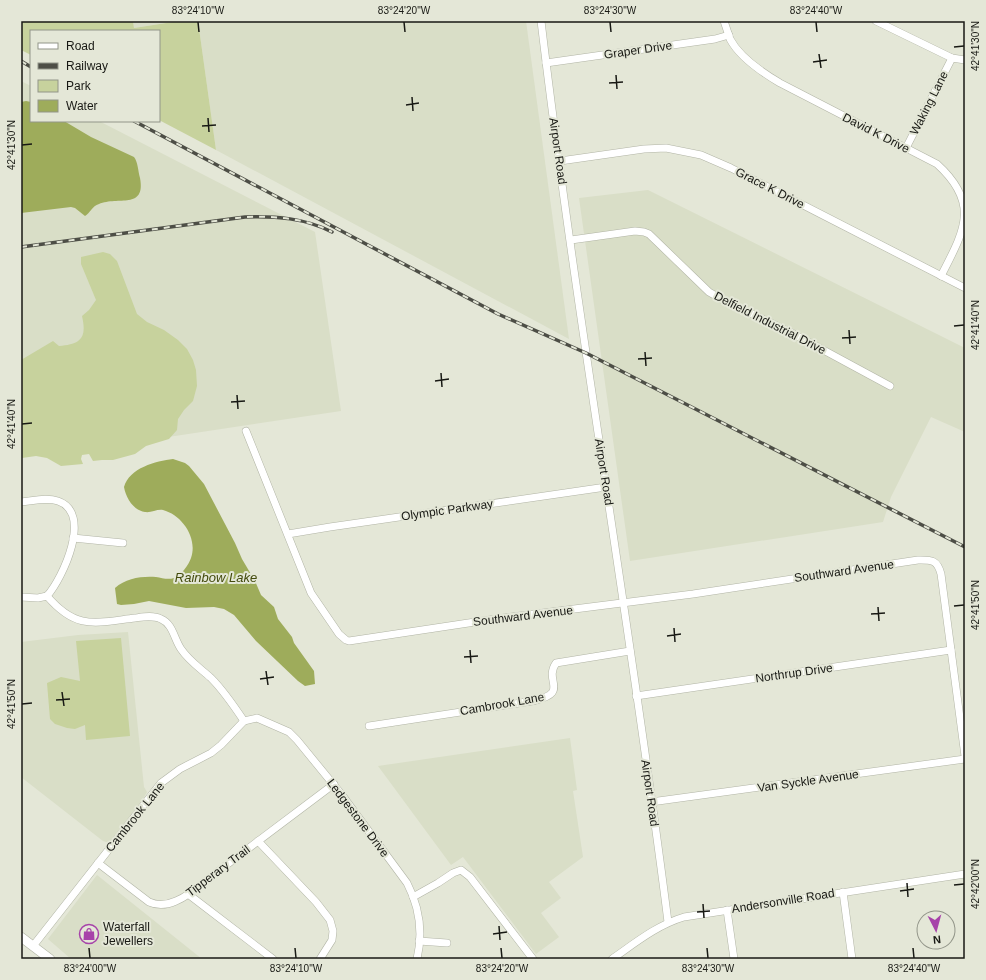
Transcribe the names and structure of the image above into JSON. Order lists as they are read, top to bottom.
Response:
{
  "streets": {
    "street": [
      "Graper Drive",
      "Waking Lane",
      "David K Drive",
      "Airport Road",
      "Grace K Drive",
      "Delfield Industrial Drive",
      "Olympic Parkway",
      "Southward Avenue",
      "Northrup Drive",
      "Cambrook Lane",
      "Van Syckle Avenue",
      "Ledgestone Drive",
      "Tipperary Trail",
      "Andersonville Road"
    ]
  },
  "crossings": [
    ["Graper Drive", "David K Drive"],
    ["Graper Drive", "Airport Road"],
    ["Waking Lane", "David K Drive"],
    ["David K Drive", "Grace K Drive"],
    ["Airport Road", "Grace K Drive"],
    ["Airport Road", "Delfield Industrial Drive"],
    ["Airport Road", "Olympic Parkway"],
    ["Airport Road", "Southward Avenue"],
    ["Airport Road", "Northrup Drive"],
    ["Airport Road", "Cambrook Lane"],
    ["Airport Road", "Van Syckle Avenue"],
    ["Airport Road", "Andersonville Road"],
    ["Olympic Parkway", "Southward Avenue"],
    ["Southward Avenue", "Northrup Drive"],
    ["Cambrook Lane", "Ledgestone Drive"],
    ["Cambrook Lane", "Tipperary Trail"],
    ["Ledgestone Drive", "Tipperary Trail"]
  ],
  "water": ["Rainbow Lake"],
  "places": {
    "shop": ["Waterfall Jewellers"]
  },
  "legend": [
    "Road",
    "Railway",
    "Park",
    "Water"
  ],
  "north": "bottom",
  "coordinates": [
    "83°24'10\"W",
    "83°24'20\"W",
    "83°24'30\"W",
    "83°24'40\"W",
    "42°41'30\"N",
    "42°41'40\"N",
    "42°41'50\"N",
    "42°42'00\"N",
    "83°24'00\"W"
  ]
}
